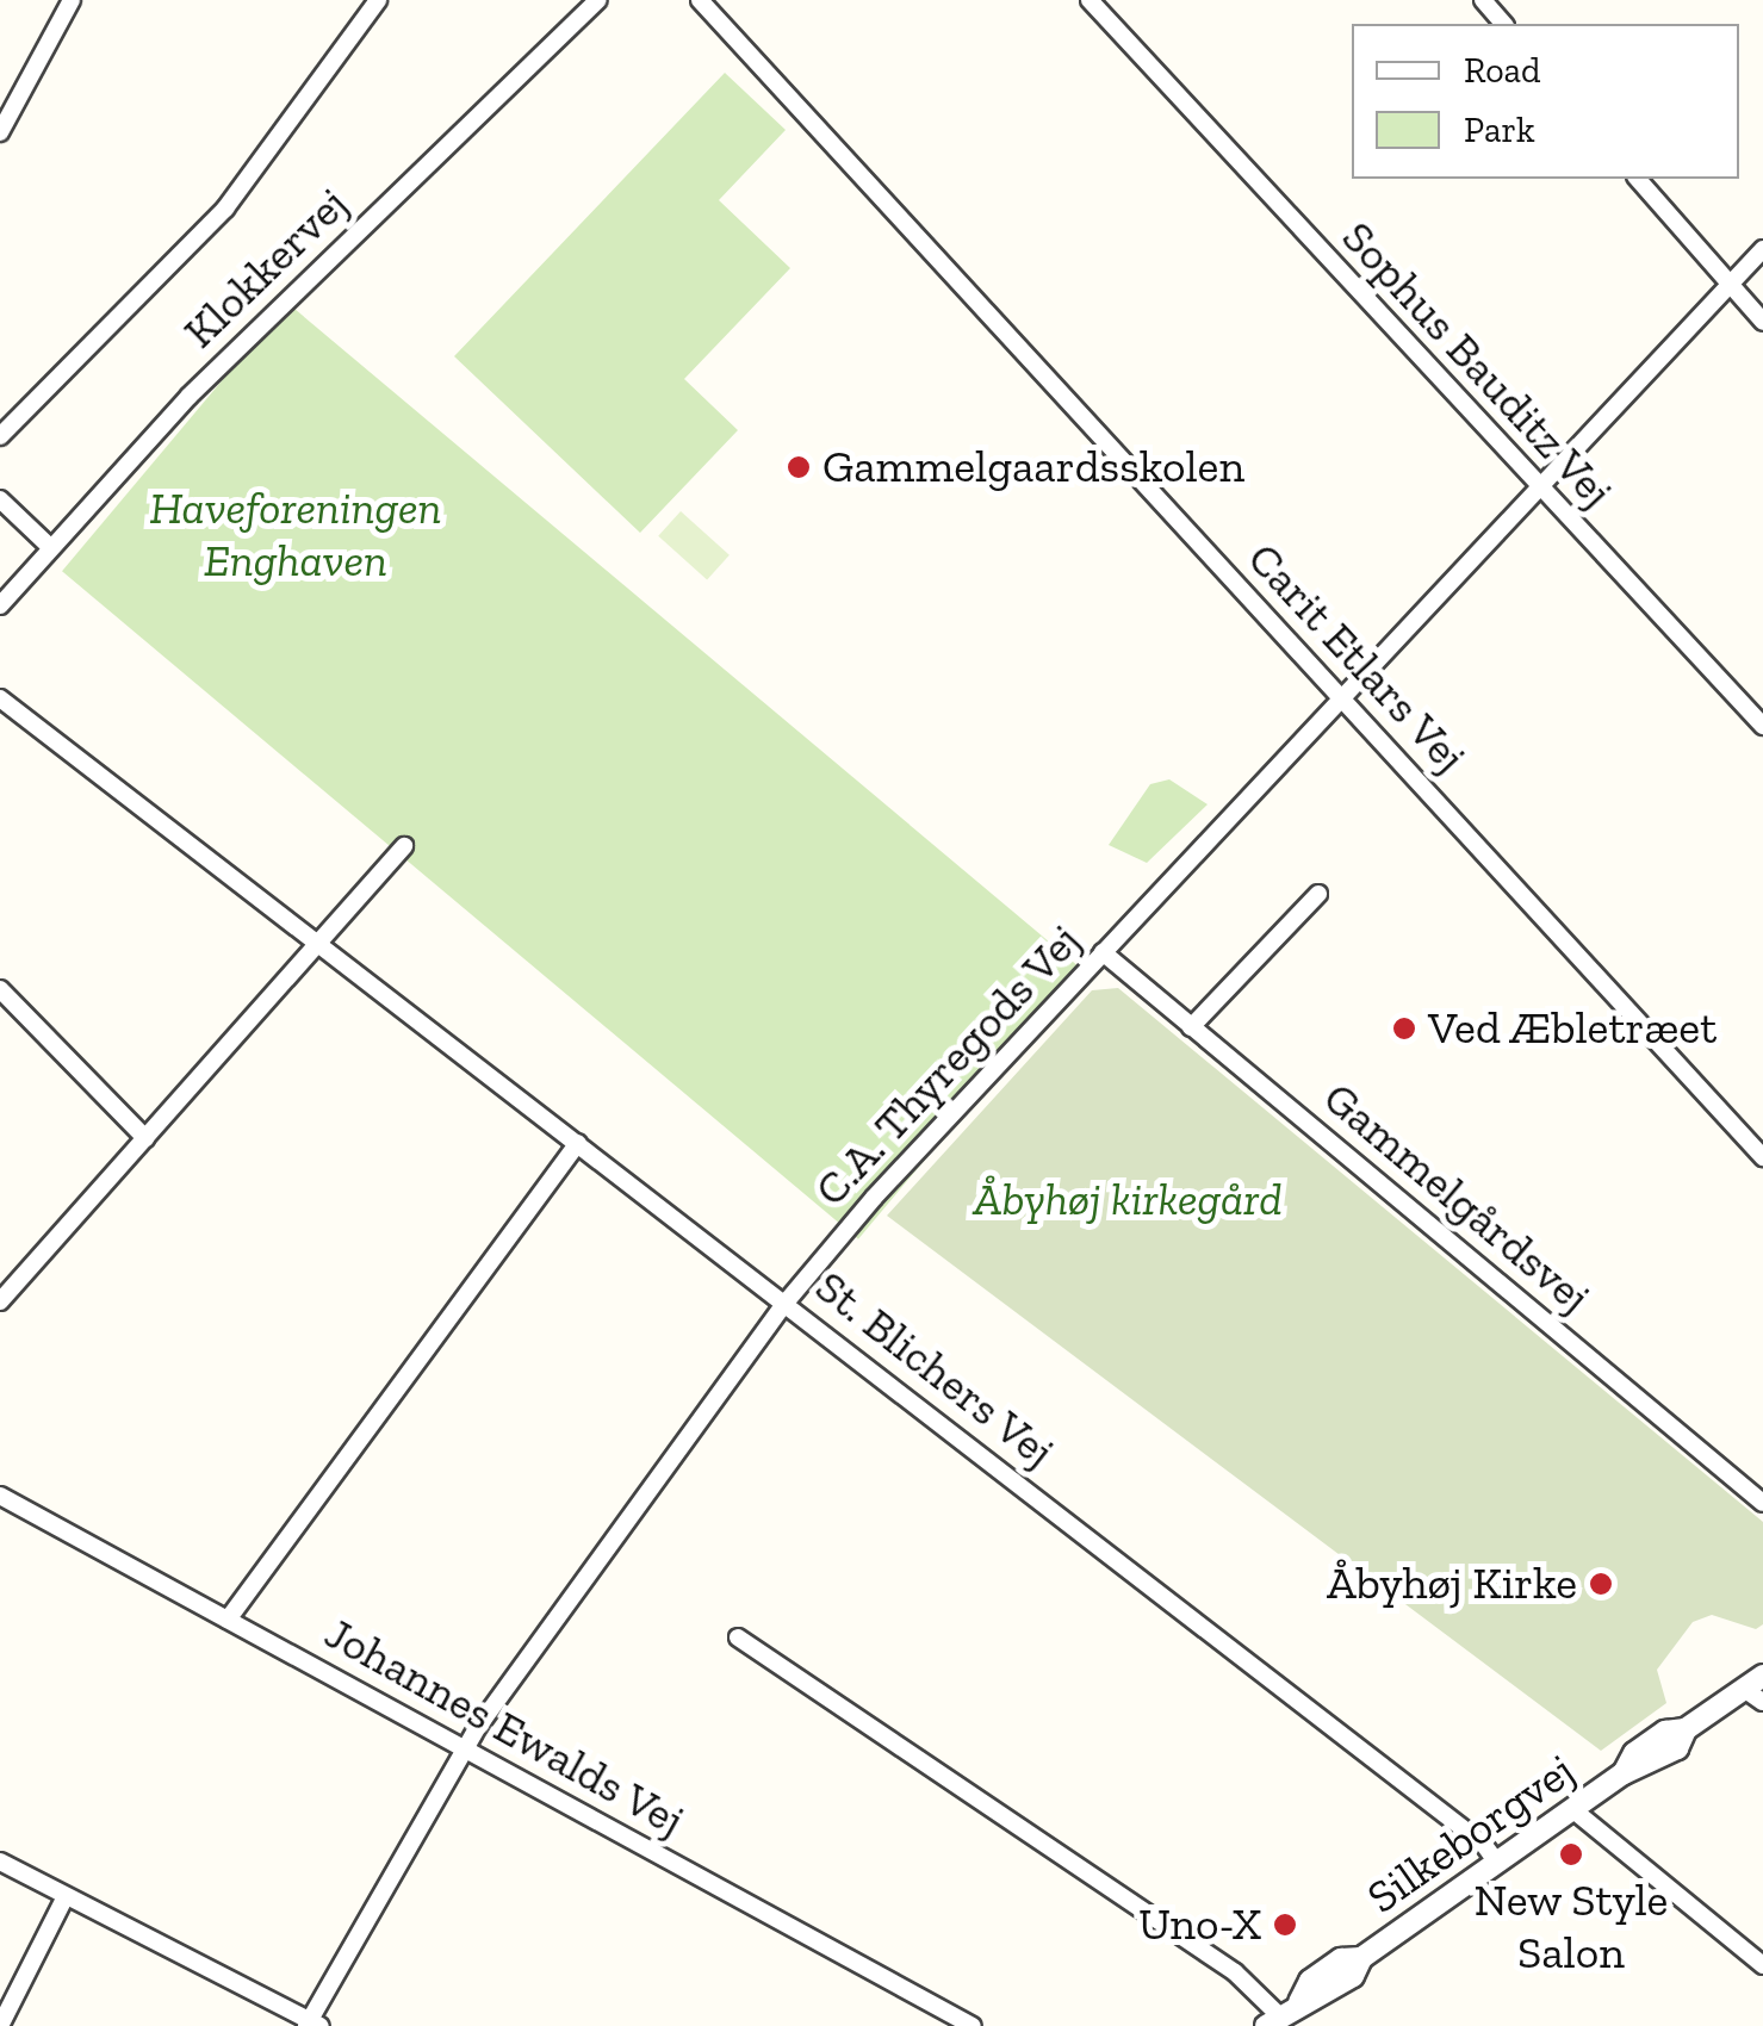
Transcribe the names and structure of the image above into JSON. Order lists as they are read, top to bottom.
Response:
{
  "streets": {
    "street": [
      "Klokkervej",
      "Sophus Bauditz Vej",
      "Carit Etlars Vej",
      "C.A. Thyregods Vej",
      "Gammelgårdsvej",
      "St. Blichers Vej",
      "Johannes Ewalds Vej",
      "Silkeborgvej"
    ]
  },
  "crossings": [
    ["Sophus Bauditz Vej", "C.A. Thyregods Vej"],
    ["Carit Etlars Vej", "C.A. Thyregods Vej"],
    ["C.A. Thyregods Vej", "Gammelgårdsvej"],
    ["C.A. Thyregods Vej", "St. Blichers Vej"],
    ["C.A. Thyregods Vej", "Johannes Ewalds Vej"],
    ["St. Blichers Vej", "Silkeborgvej"]
  ],
  "parks": ["Haveforeningen Enghaven", "Åbyhøj kirkegård"],
  "places": [
    "Gammelgaardsskolen",
    "Ved Æbletræet",
    "Åbyhøj Kirke",
    "New Style Salon",
    "Uno-X"
  ],
  "legend": ["Road", "Park"]
}
